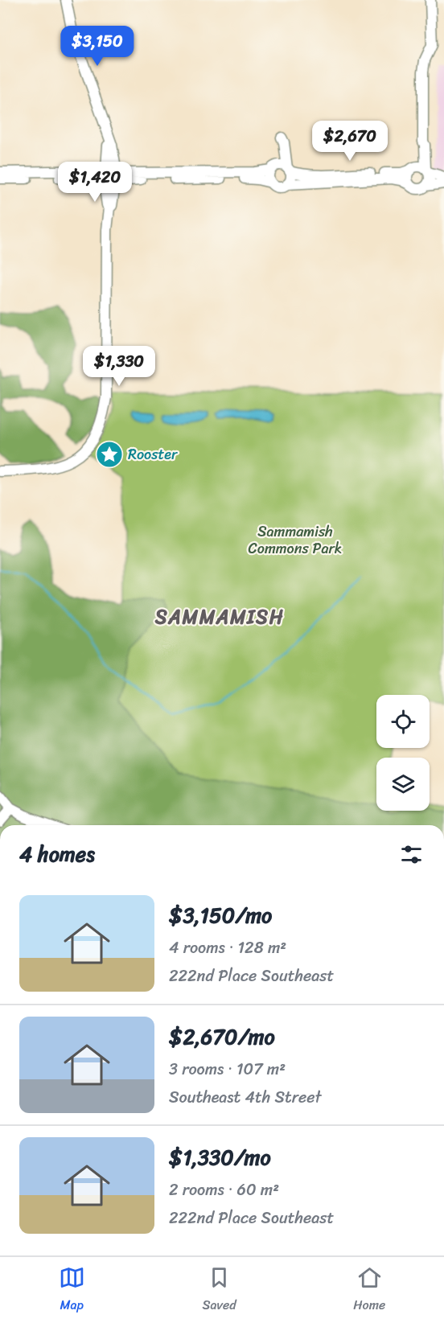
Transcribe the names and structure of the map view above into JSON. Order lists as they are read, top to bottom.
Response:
{
  "districts": ["SAMMAMISH"],
  "parks": ["Sammamish Commons Park"],
  "places": {
    "place": ["Rooster"]
  },
  "page": {
    "price": [
      "$3,150",
      "$2,670",
      "$1,420",
      "$1,330"
    ],
    "heading": "4 homes",
    "list": [
      {
        "name": "$3,150/mo",
        "note": "4 rooms · 128 m² · 222nd Place Southeast"
      },
      {
        "name": "$2,670/mo",
        "note": "3 rooms · 107 m² · Southeast 4th Street"
      },
      {
        "name": "$1,330/mo",
        "note": "2 rooms · 60 m² · 222nd Place Southeast"
      }
    ],
    "tabs": ["Map", "Saved", "Home"]
  }
}
